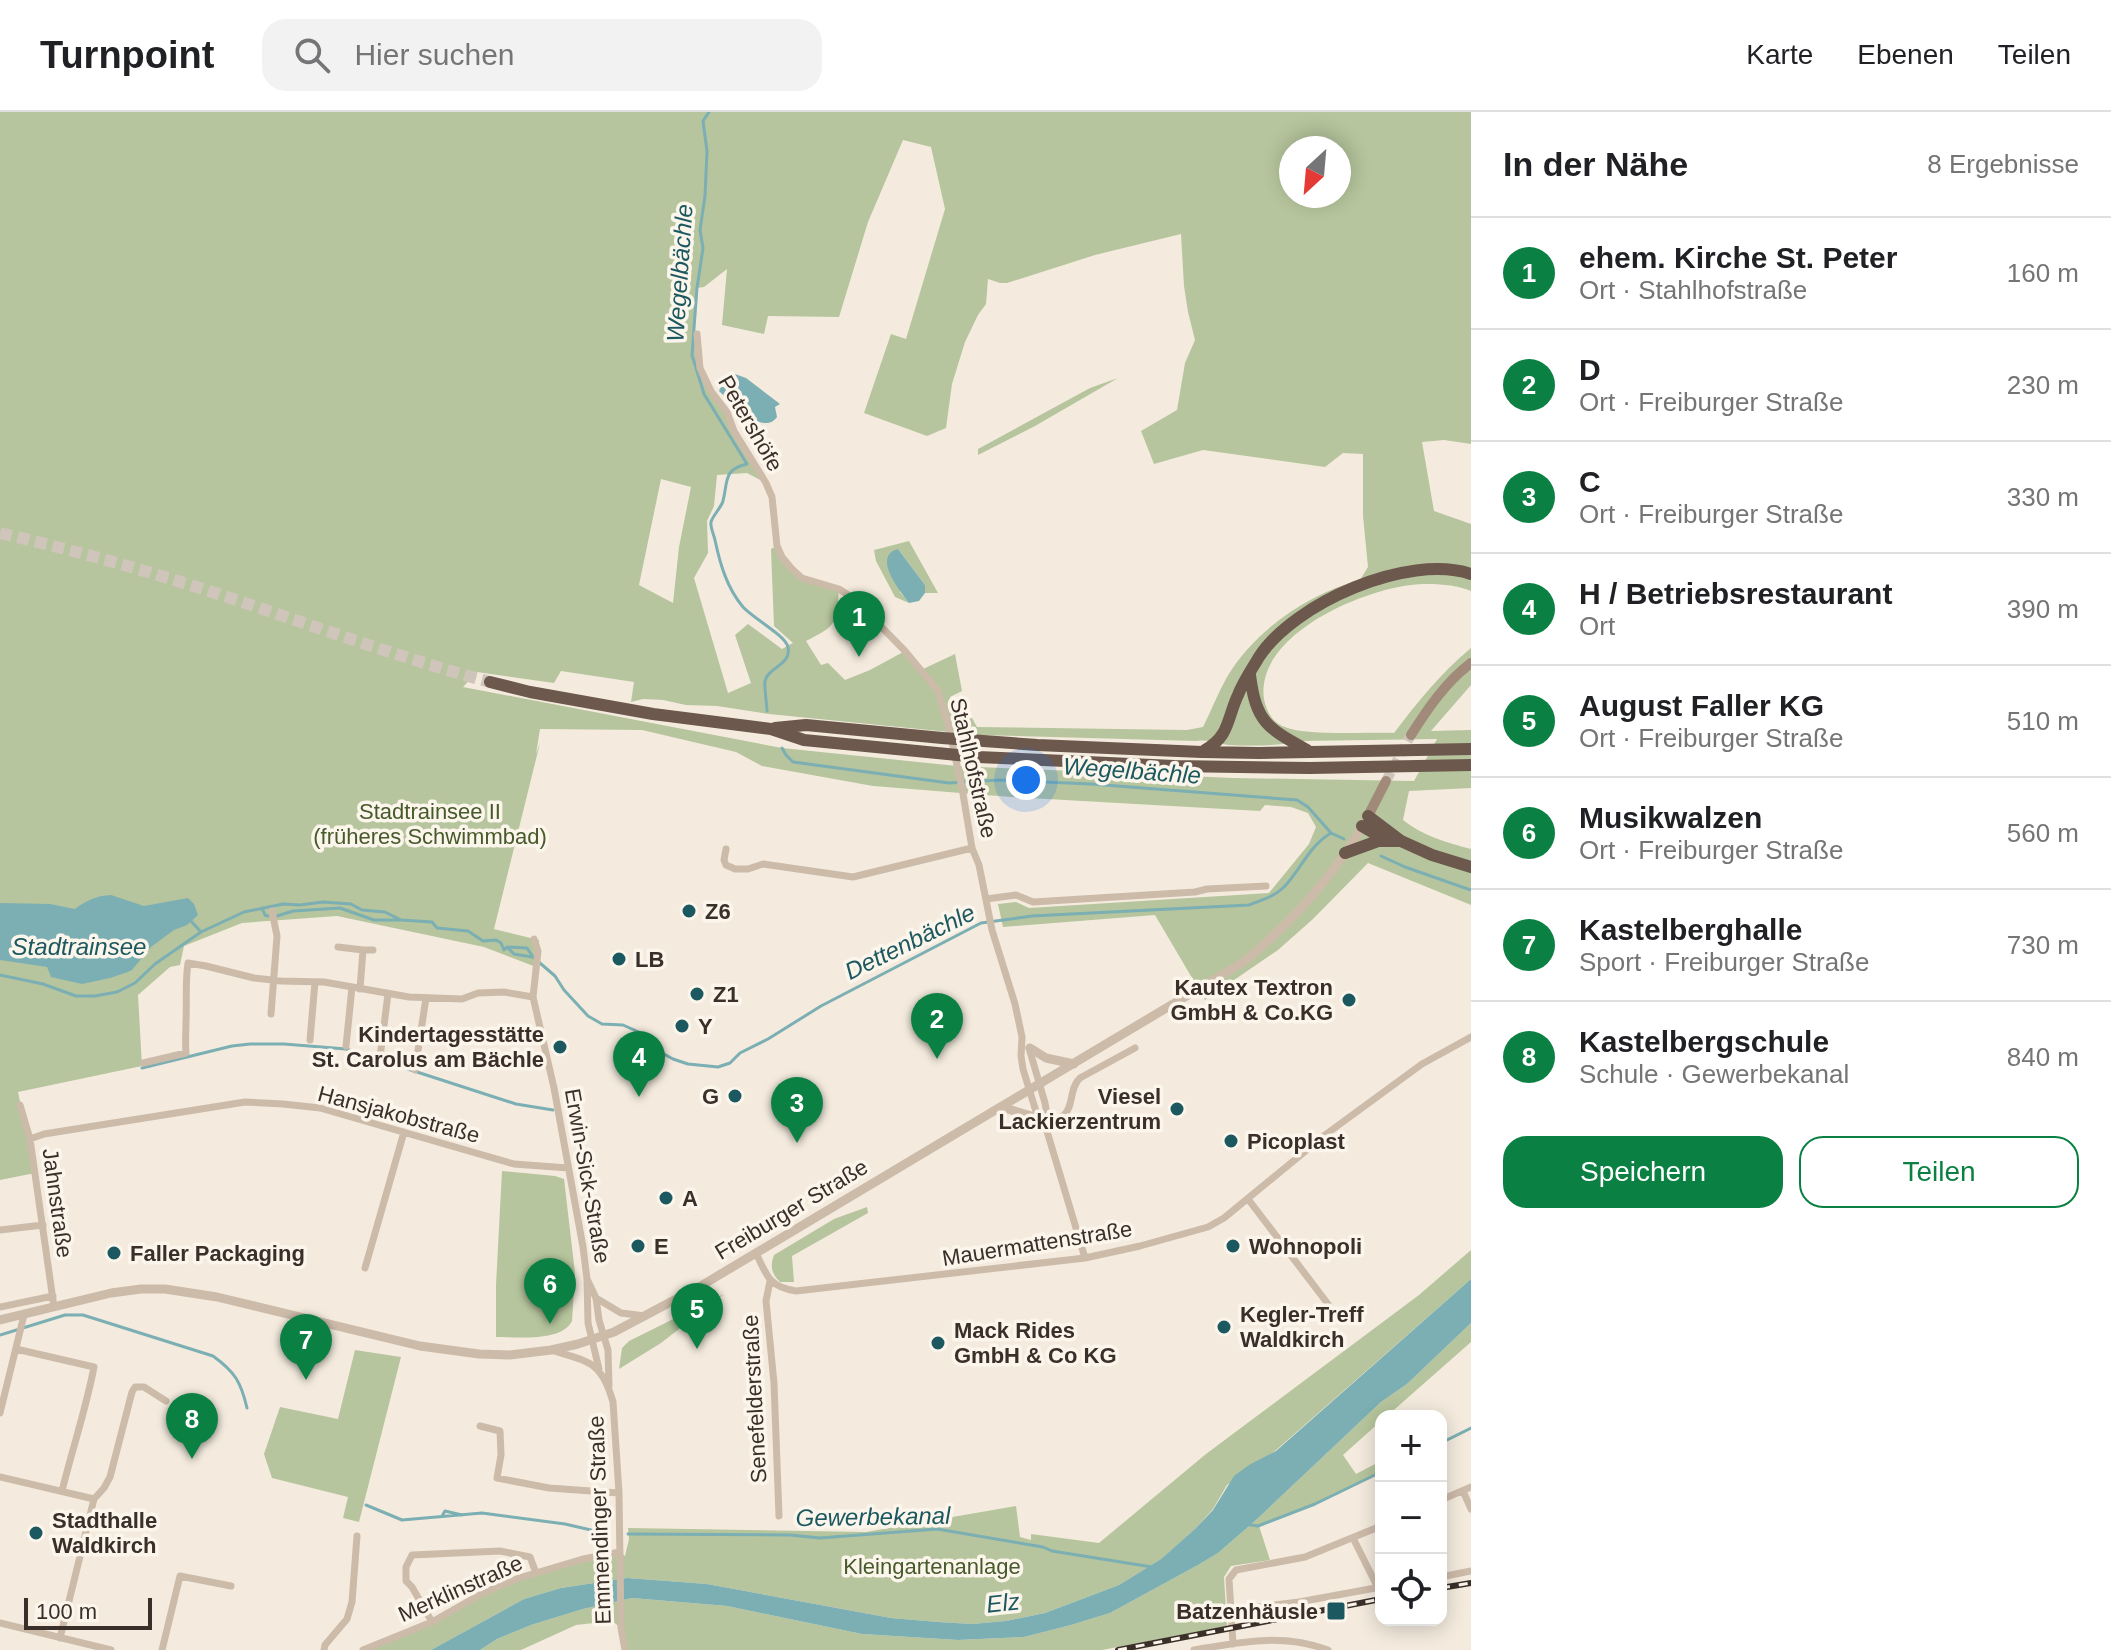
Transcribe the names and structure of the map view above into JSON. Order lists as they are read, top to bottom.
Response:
{
  "streets": {
    "main road": ["Freiburger Straße"],
    "street": [
      "Petershöfe",
      "Stahlhofstraße",
      "Hansjakobstraße",
      "Erwin-Sick-Straße",
      "Jahnstraße",
      "Mauermattenstraße",
      "Senefelderstraße",
      "Emmendinger Straße",
      "Merklinstraße"
    ]
  },
  "crossings": [
    ["Petershöfe", "Stahlhofstraße"],
    ["Stahlhofstraße", "Freiburger Straße"],
    ["Hansjakobstraße", "Erwin-Sick-Straße"],
    ["Hansjakobstraße", "Jahnstraße"],
    ["Erwin-Sick-Straße", "Freiburger Straße"],
    ["Erwin-Sick-Straße", "Emmendinger Straße"],
    ["Jahnstraße", "Freiburger Straße"],
    ["Freiburger Straße", "Emmendinger Straße"],
    ["Mauermattenstraße", "Senefelderstraße"],
    ["Emmendinger Straße", "Merklinstraße"]
  ],
  "water": [
    "Wegelbächle",
    "Dettenbächle",
    "Stadtrainsee",
    "Gewerbekanal",
    "Elz"
  ],
  "parks": ["Stadtrainsee II (früheres Schwimmbad)", "Kleingartenanlage"],
  "places": {
    "other": [
      "Z6",
      "LB",
      "Z1",
      "Kautex Textron GmbH & Co.KG",
      "Y",
      "Kindertagesstätte St. Carolus am Bächle",
      "G",
      "Viesel Lackierzentrum",
      "Picoplast",
      "A",
      "E",
      "Wohnopoli",
      "Faller Packaging",
      "Kegler-Treff Waldkirch",
      "Mack Rides GmbH & Co KG",
      "Stadthalle Waldkirch"
    ],
    "transit": ["Batzenhäusle"]
  },
  "scale_bar": "100 m",
  "north": "bottom left",
  "page": {
    "header": "Turnpoint",
    "search": "Hier suchen",
    "nav": ["Karte", "Ebenen", "Teilen"],
    "heading": ["In der Nähe", "8 Ergebnisse"],
    "list": [
      {
        "mark": "1",
        "name": "ehem. Kirche St. Peter",
        "note": "Ort · Stahlhofstraße",
        "value": "160 m"
      },
      {
        "mark": "2",
        "name": "D",
        "note": "Ort · Freiburger Straße",
        "value": "230 m"
      },
      {
        "mark": "3",
        "name": "C",
        "note": "Ort · Freiburger Straße",
        "value": "330 m"
      },
      {
        "mark": "4",
        "name": "H / Betriebsrestaurant",
        "note": "Ort",
        "value": "390 m"
      },
      {
        "mark": "5",
        "name": "August Faller KG",
        "note": "Ort · Freiburger Straße",
        "value": "510 m"
      },
      {
        "mark": "6",
        "name": "Musikwalzen",
        "note": "Ort · Freiburger Straße",
        "value": "560 m"
      },
      {
        "mark": "7",
        "name": "Kastelberghalle",
        "note": "Sport · Freiburger Straße",
        "value": "730 m"
      },
      {
        "mark": "8",
        "name": "Kastelbergschule",
        "note": "Schule · Gewerbekanal",
        "value": "840 m"
      }
    ],
    "pins": [
      "1",
      "2",
      "4",
      "3",
      "6",
      "5",
      "7",
      "8"
    ],
    "buttons": ["Speichern", "Teilen"],
    "map_buttons": ["+", "−"],
    "scale": "100 m"
  }
}
